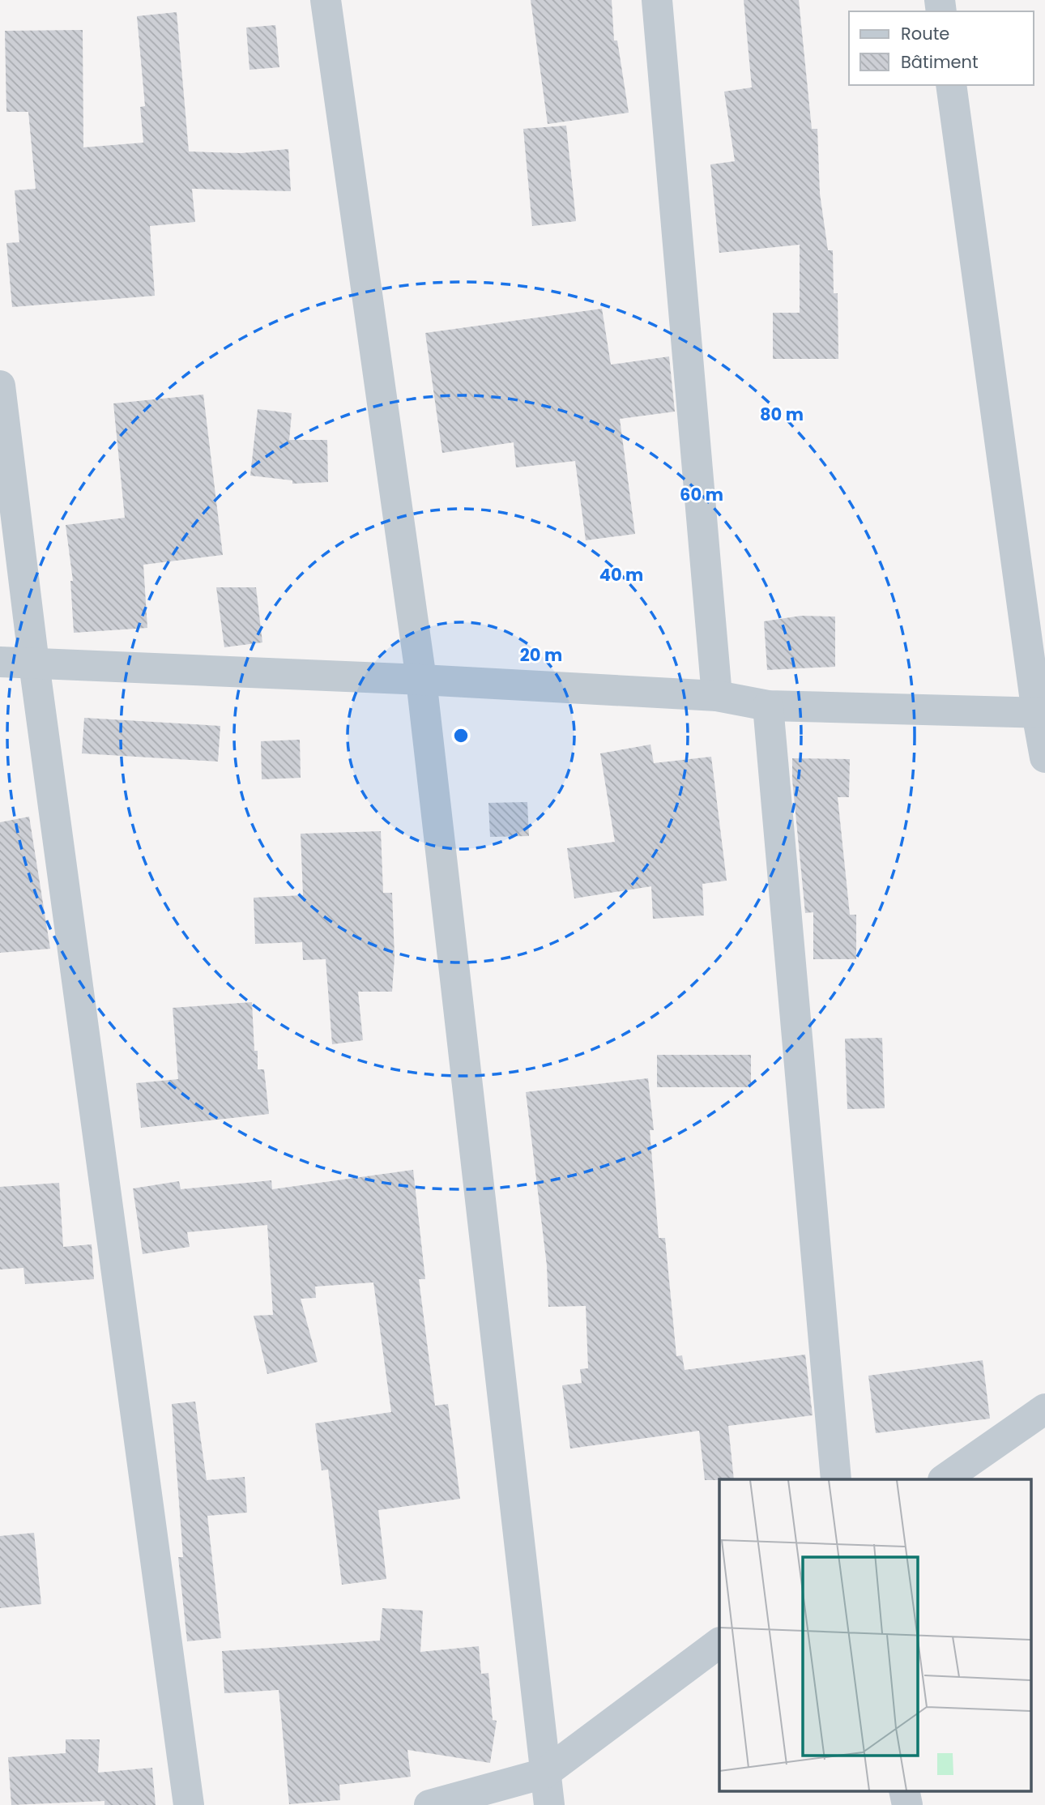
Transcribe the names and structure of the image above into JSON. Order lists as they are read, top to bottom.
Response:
{
  "legend": ["Route", "Bâtiment"],
  "rings": [
    "80 m",
    "60 m",
    "40 m",
    "20 m"
  ]
}
